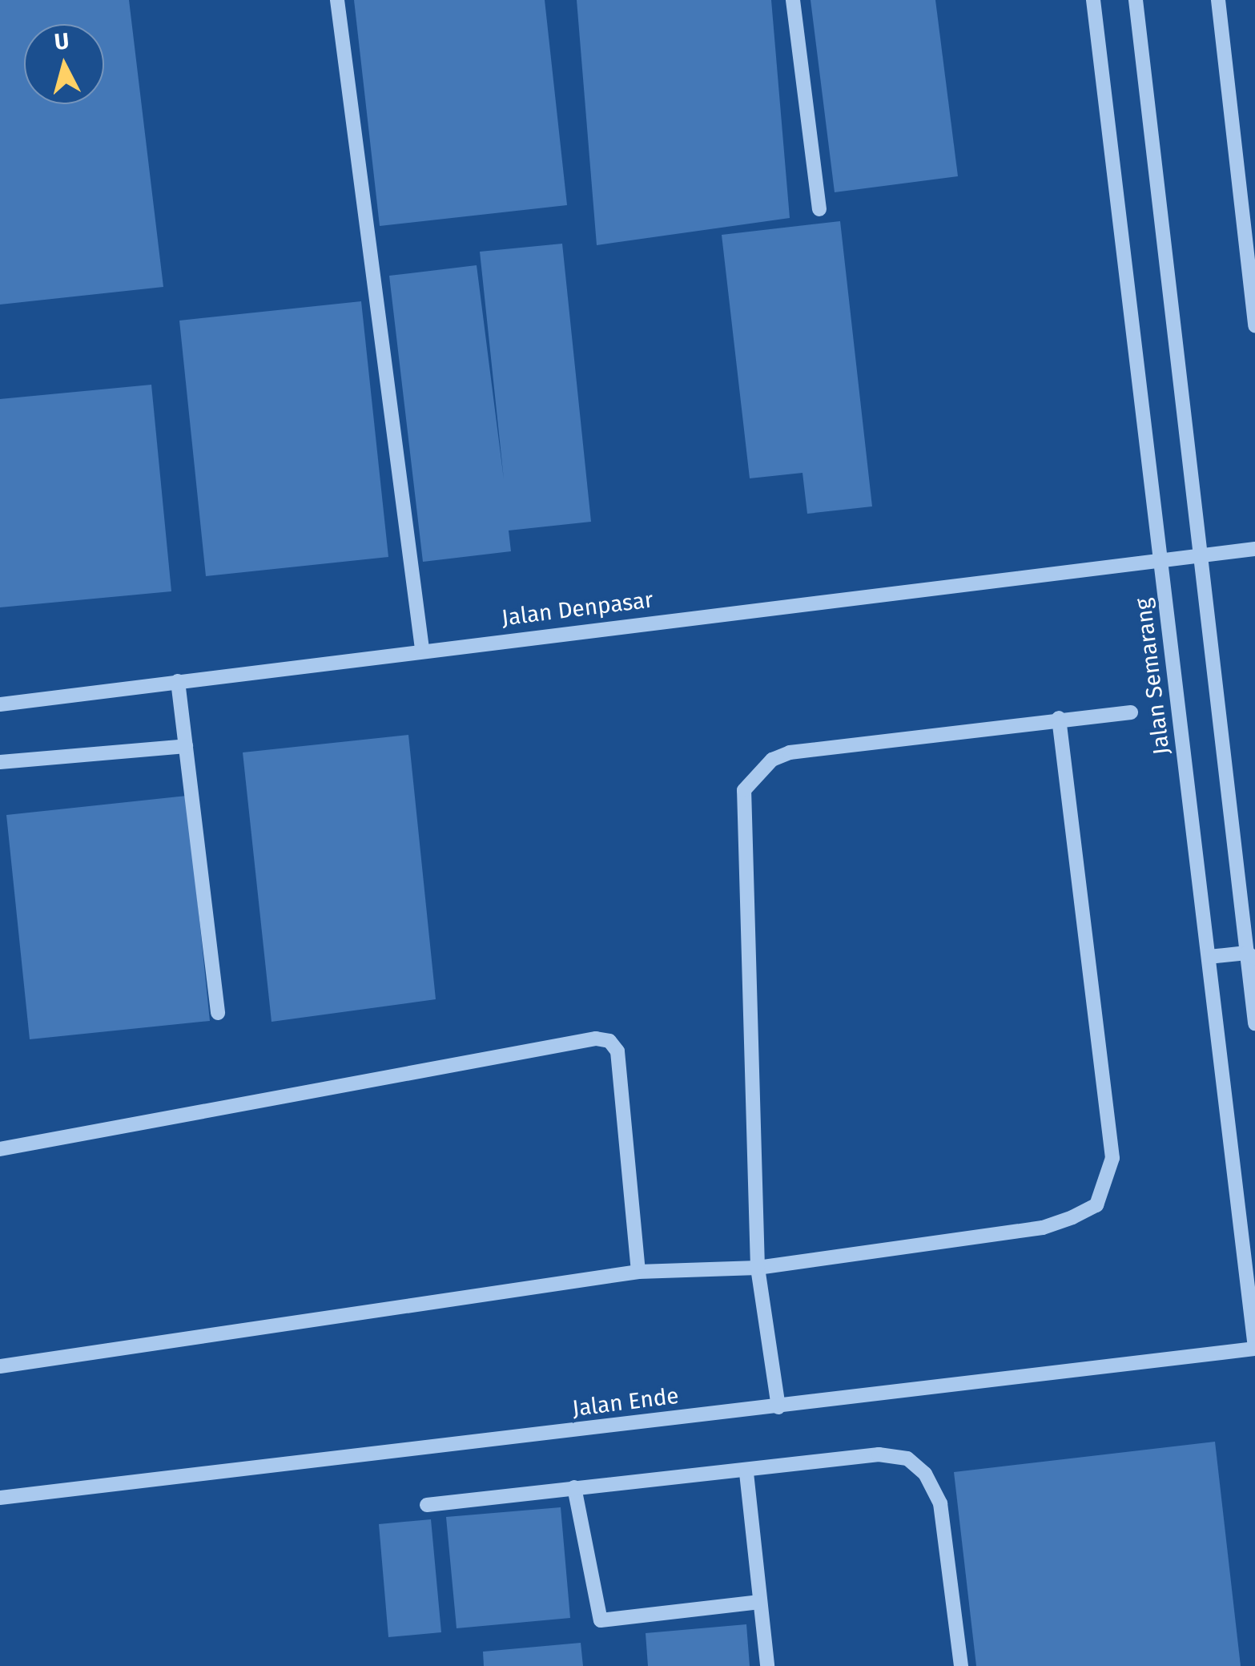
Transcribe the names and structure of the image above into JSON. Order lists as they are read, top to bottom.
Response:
{
  "streets": {
    "lane": ["Jalan Denpasar", "Jalan Semarang", "Jalan Ende"]
  },
  "crossings": [
    ["Jalan Denpasar", "Jalan Semarang"],
    ["Jalan Semarang", "Jalan Ende"]
  ],
  "north": "top"
}
